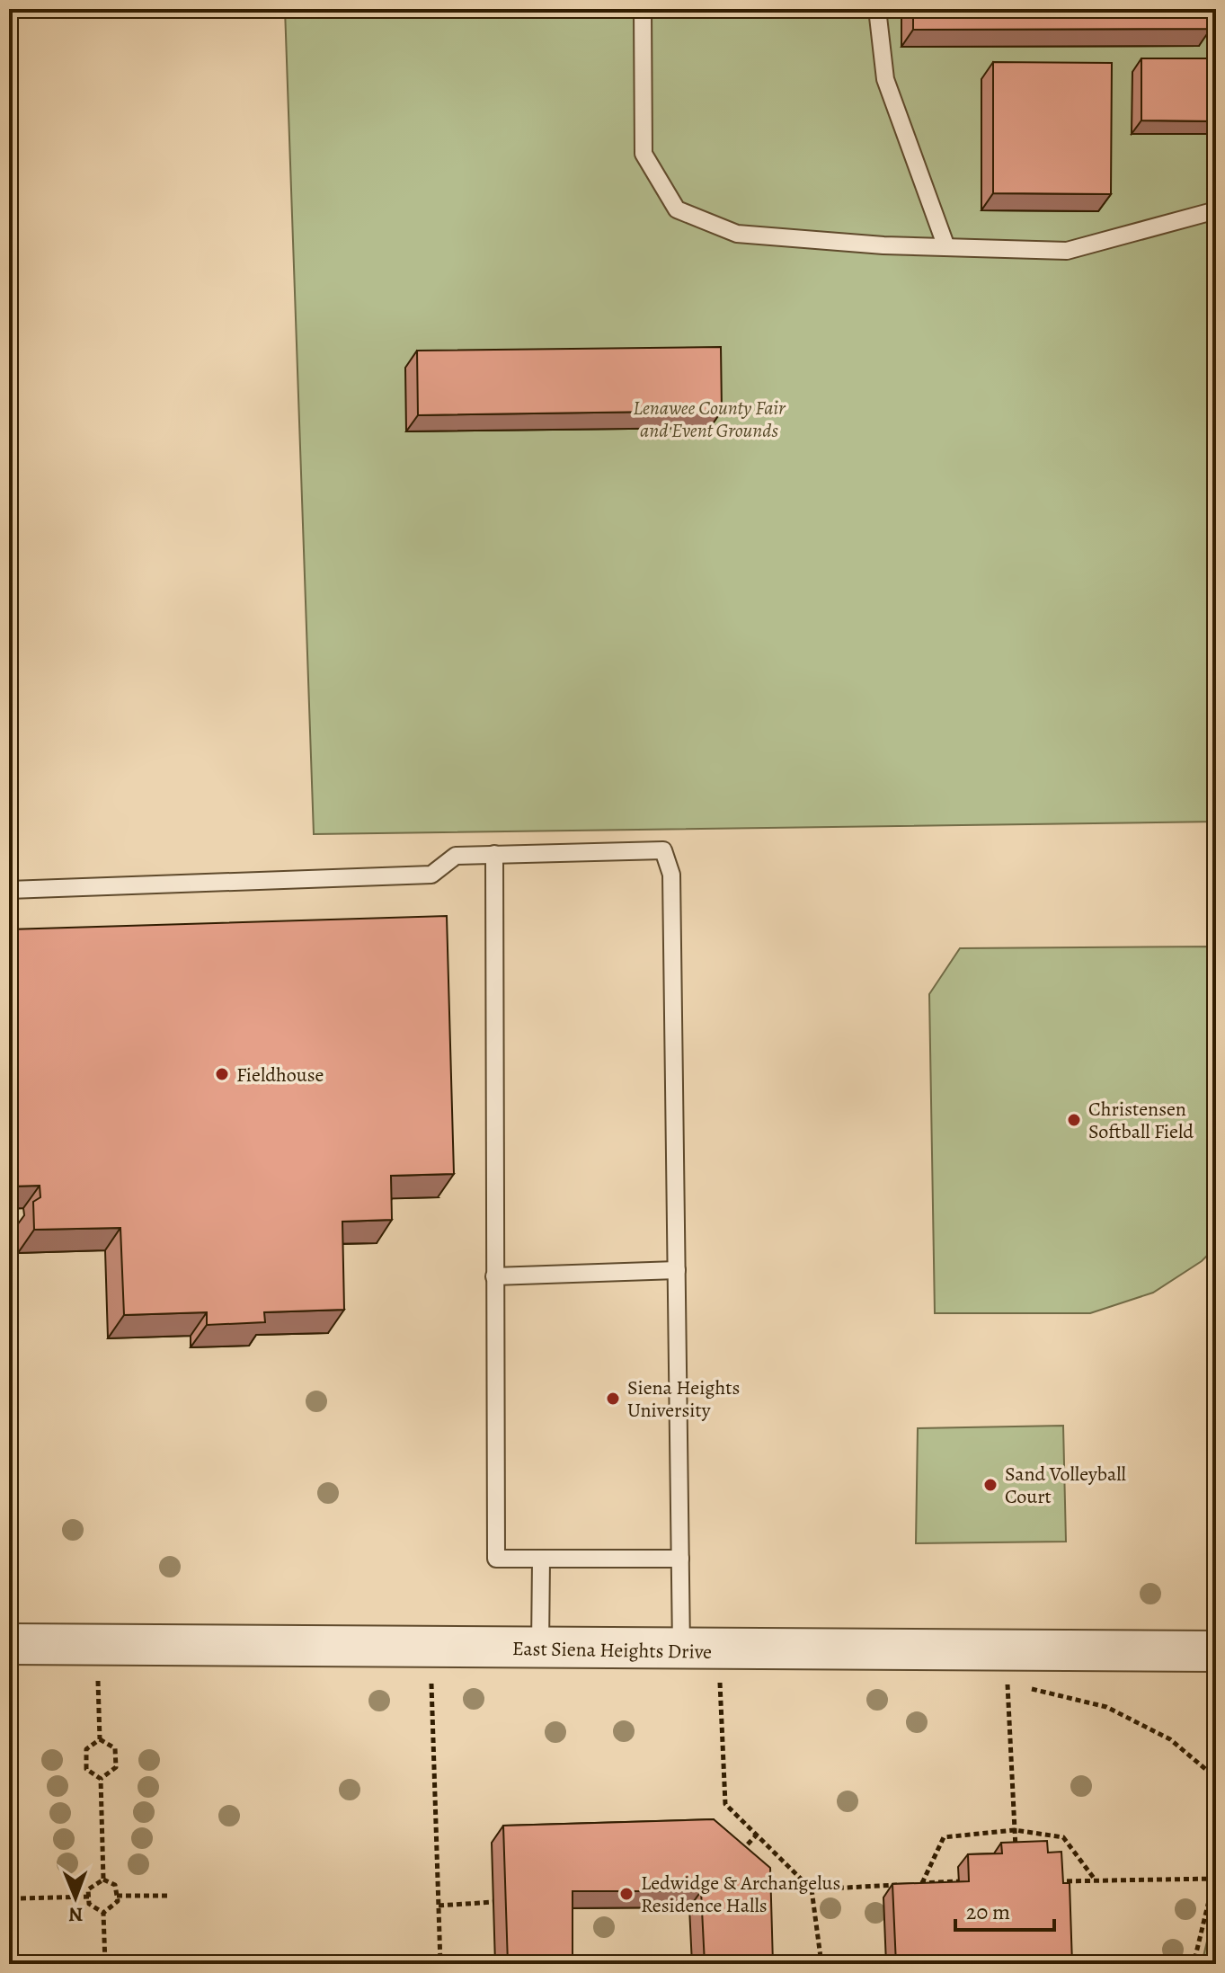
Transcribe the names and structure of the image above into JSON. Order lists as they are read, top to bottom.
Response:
{
  "streets": {
    "street": ["East Siena Heights Drive"]
  },
  "parks": ["Lenawee County Fair and Event Grounds"],
  "places": [
    "Fieldhouse",
    "Christensen Softball Field",
    "Siena Heights University",
    "Sand Volleyball Court",
    "Ledwidge & Archangelus Residence Halls"
  ],
  "scale_bar": "20 m",
  "north": "bottom"
}
